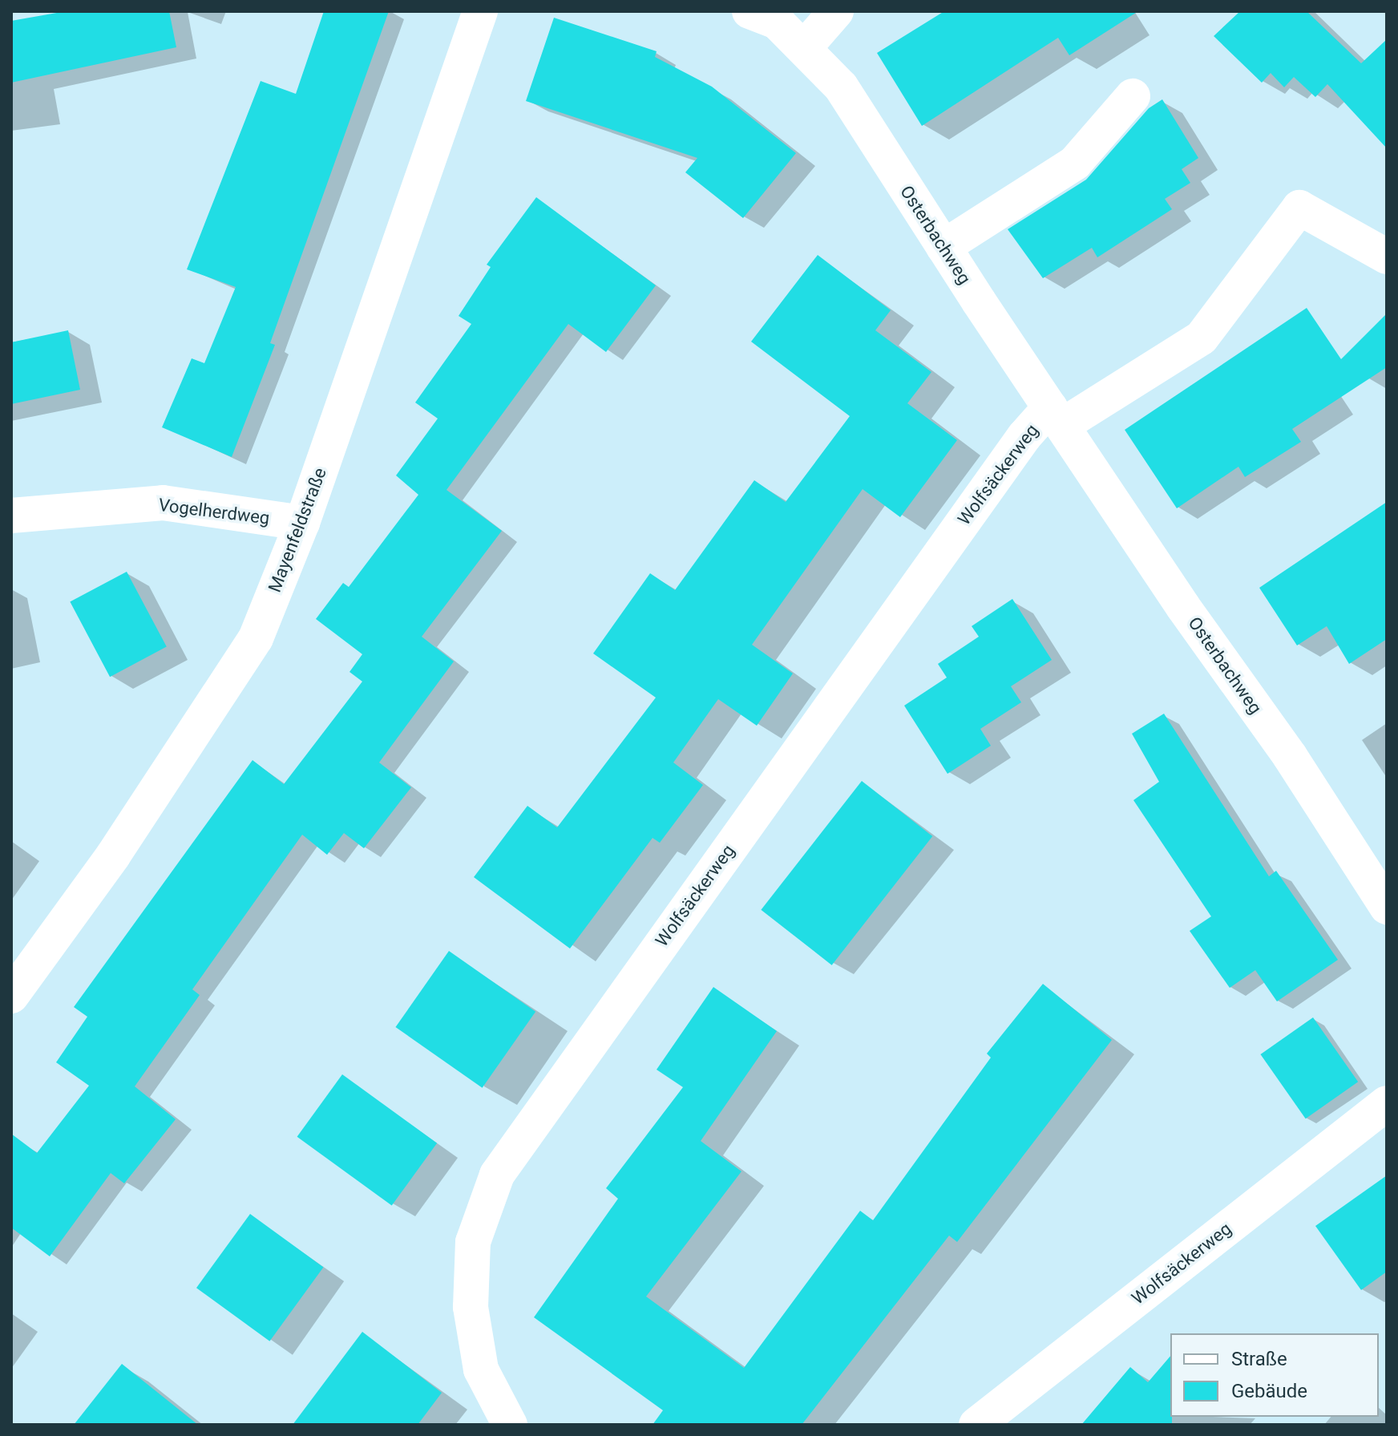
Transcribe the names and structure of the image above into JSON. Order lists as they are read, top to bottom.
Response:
{
  "streets": {
    "street": [
      "Osterbachweg",
      "Wolfsäckerweg",
      "Vogelherdweg",
      "Mayenfeldstraße"
    ]
  },
  "crossings": [
    ["Osterbachweg", "Wolfsäckerweg"],
    ["Vogelherdweg", "Mayenfeldstraße"]
  ],
  "legend": ["Straße", "Gebäude"]
}
